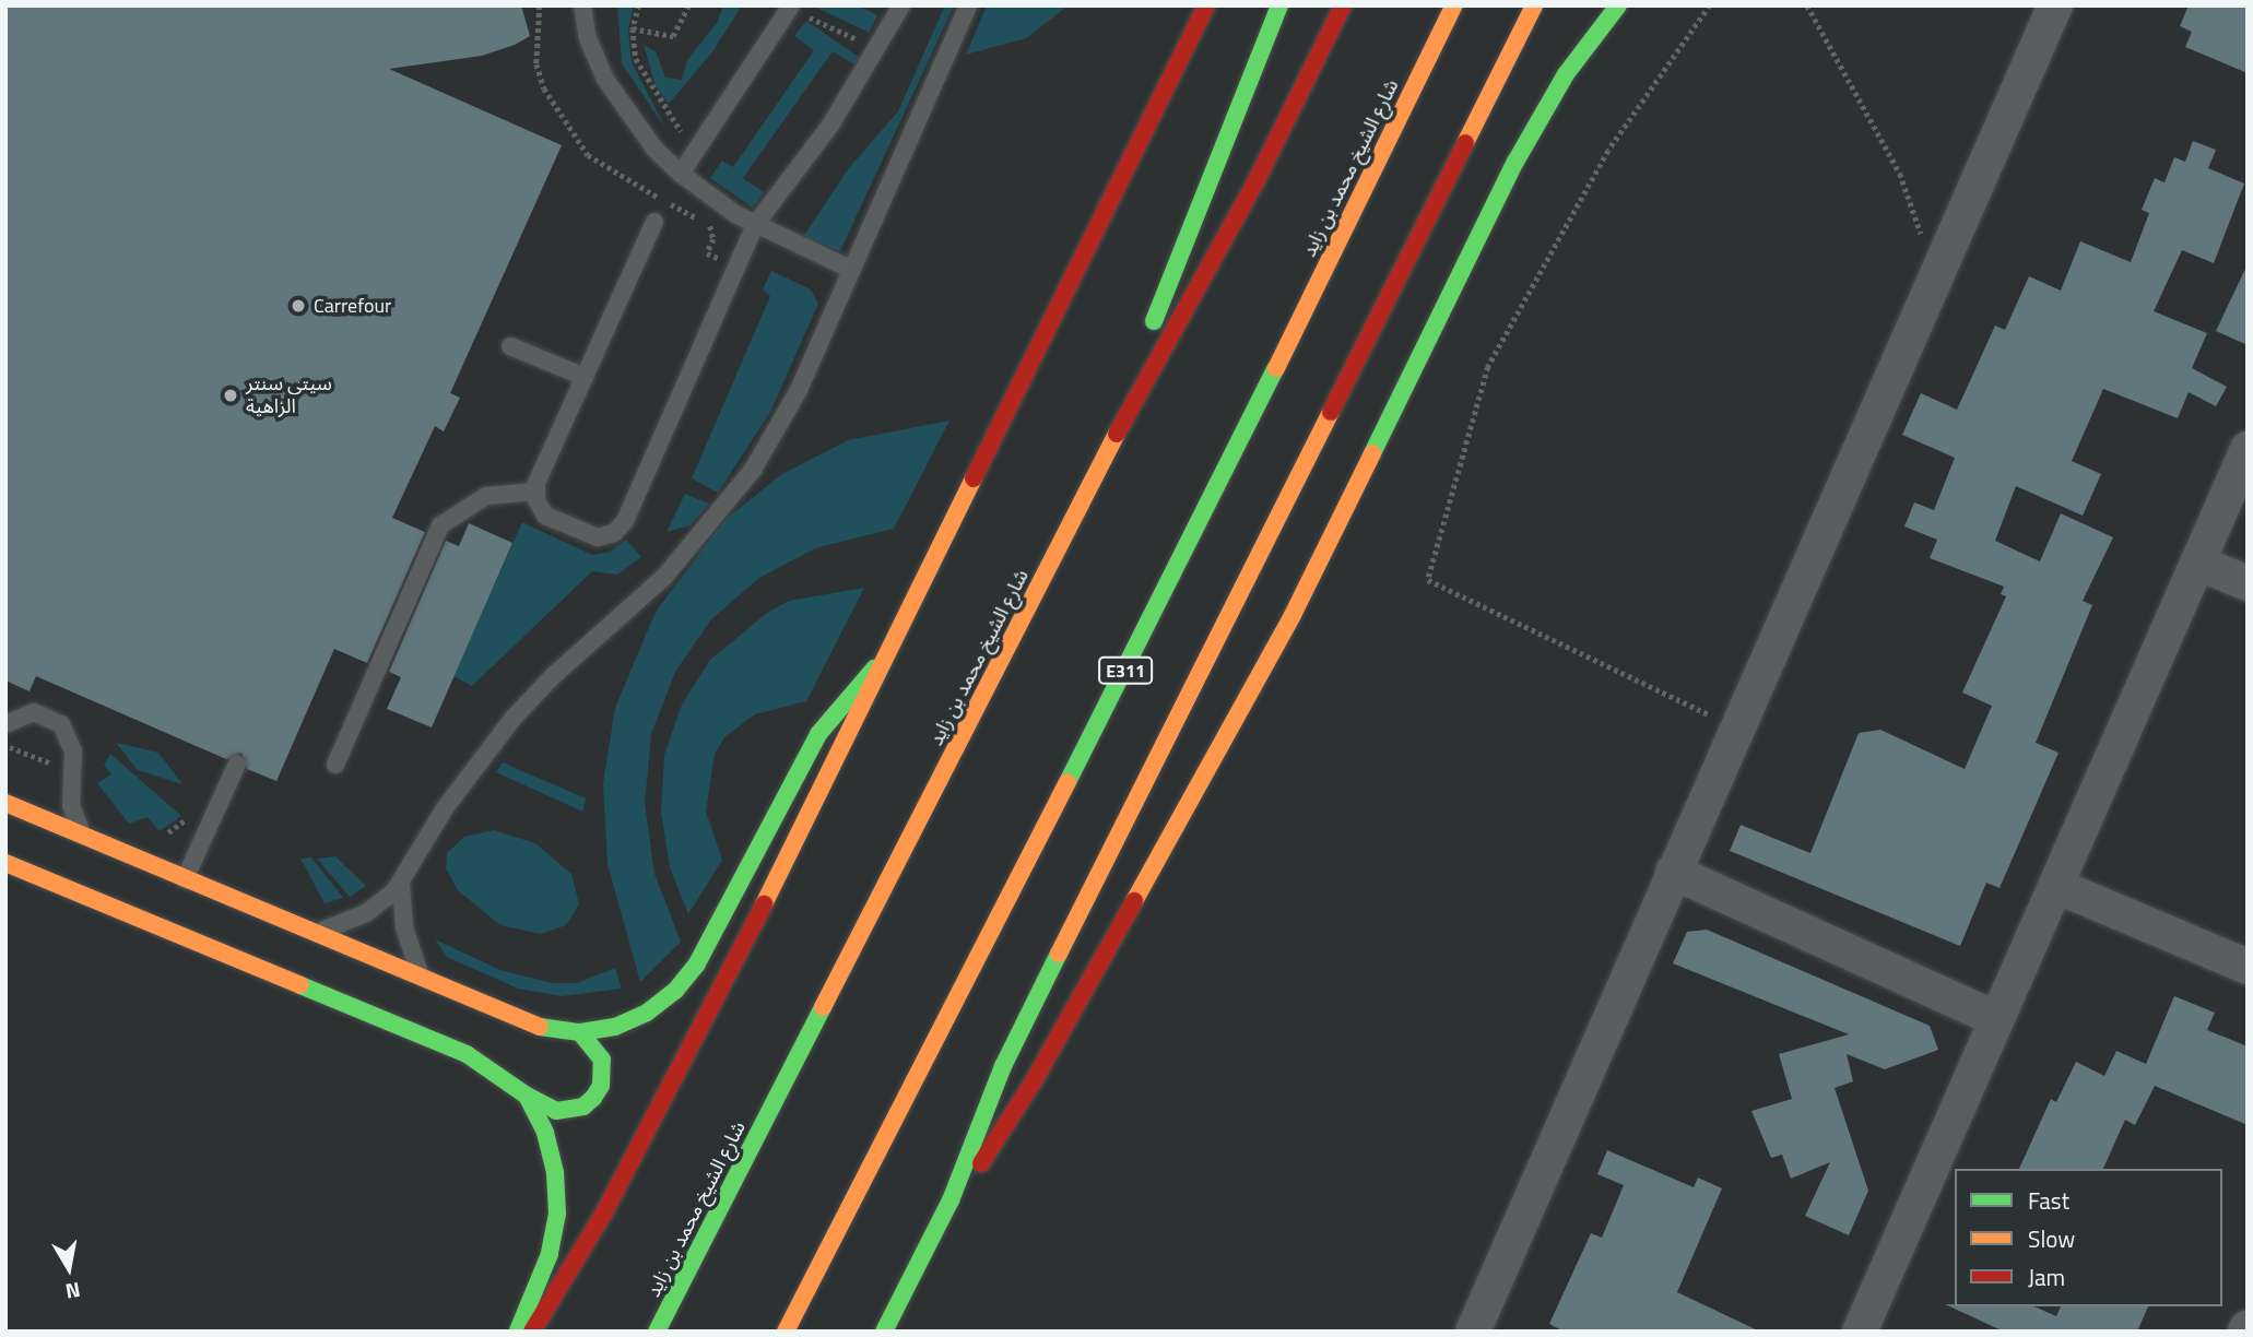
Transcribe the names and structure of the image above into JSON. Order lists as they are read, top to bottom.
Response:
{
  "streets": {
    "main road": ["شارع الشيخ محمد بن زايد", "E311"]
  },
  "places": ["Carrefour", "سيتي سنتر الزاهية"],
  "legend": ["Fast", "Slow", "Jam"],
  "north": "bottom"
}
